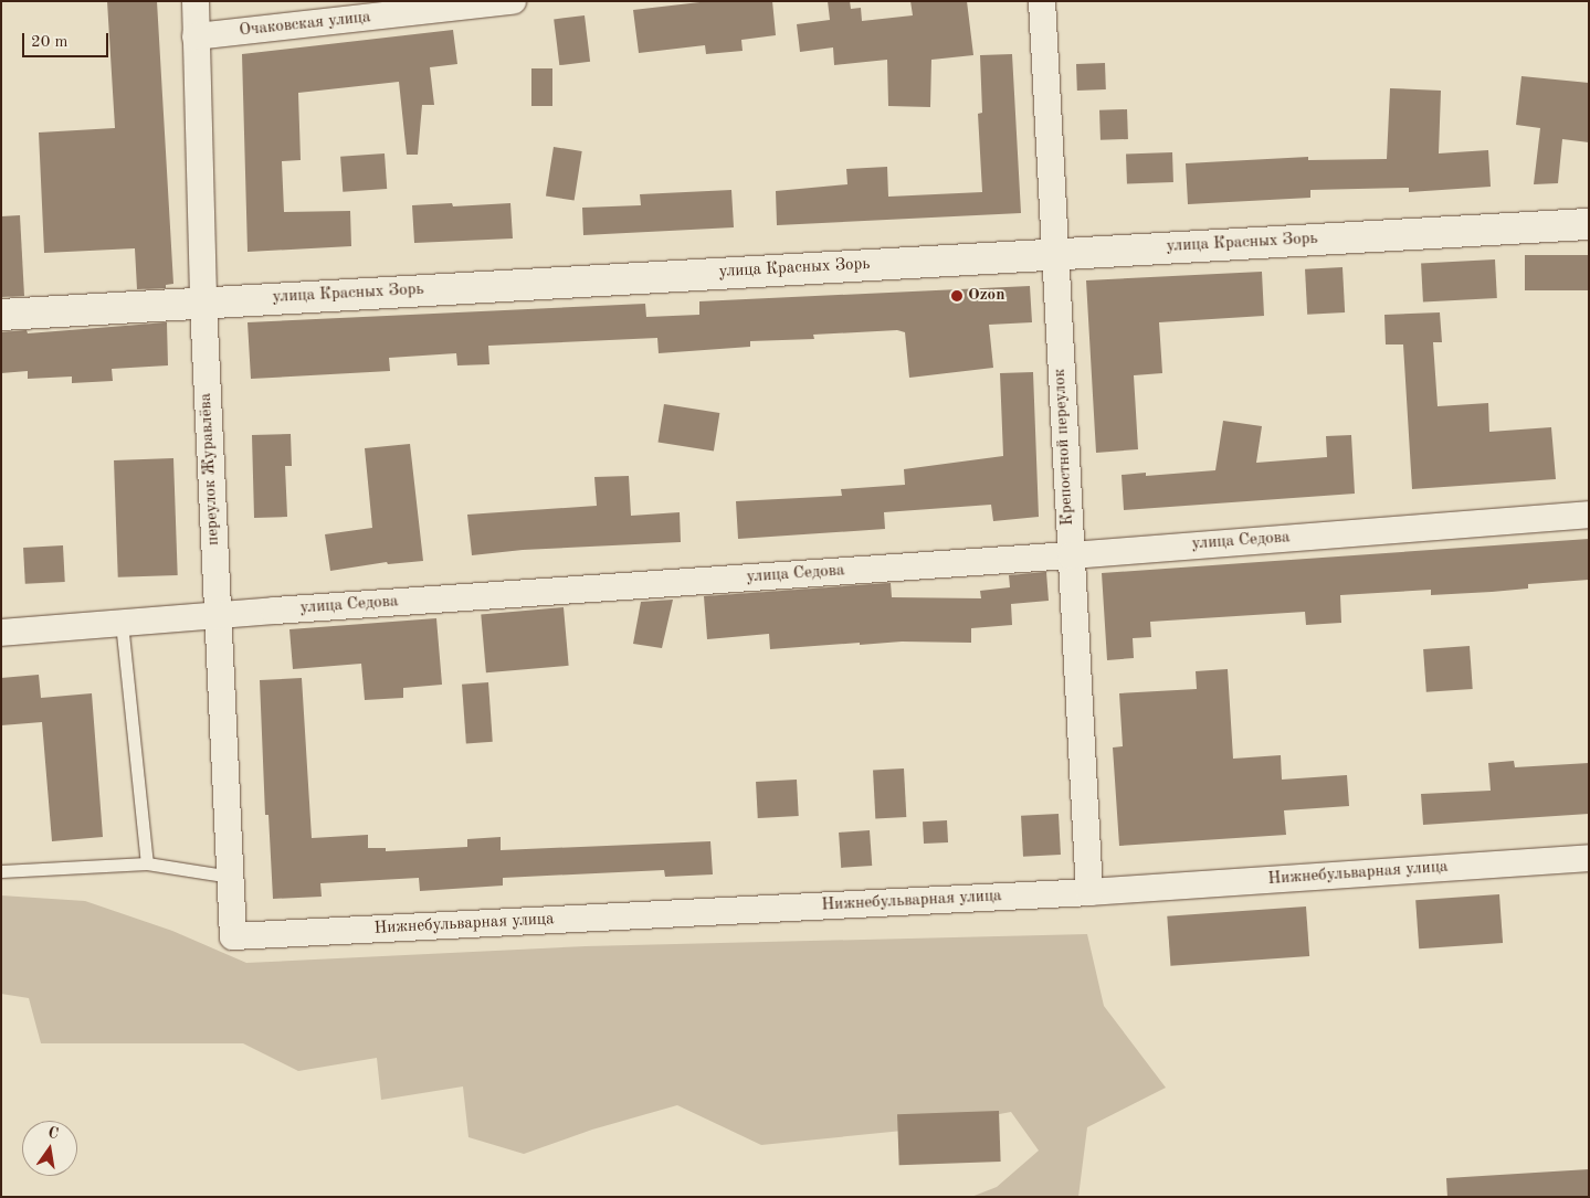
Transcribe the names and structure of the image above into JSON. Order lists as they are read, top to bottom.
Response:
{
  "streets": {
    "street": [
      "Очаковская улица",
      "улица Красных Зорь",
      "Крепостной переулок",
      "переулок Журавлёва",
      "улица Седова",
      "Нижнебульварная улица"
    ]
  },
  "crossings": [
    ["Очаковская улица", "переулок Журавлёва"],
    ["улица Красных Зорь", "Крепостной переулок"],
    ["улица Красных Зорь", "переулок Журавлёва"],
    ["Крепостной переулок", "улица Седова"],
    ["Крепостной переулок", "Нижнебульварная улица"],
    ["переулок Журавлёва", "улица Седова"],
    ["переулок Журавлёва", "Нижнебульварная улица"]
  ],
  "places": ["Ozon"],
  "scale_bar": "20 m",
  "north": "top"
}
